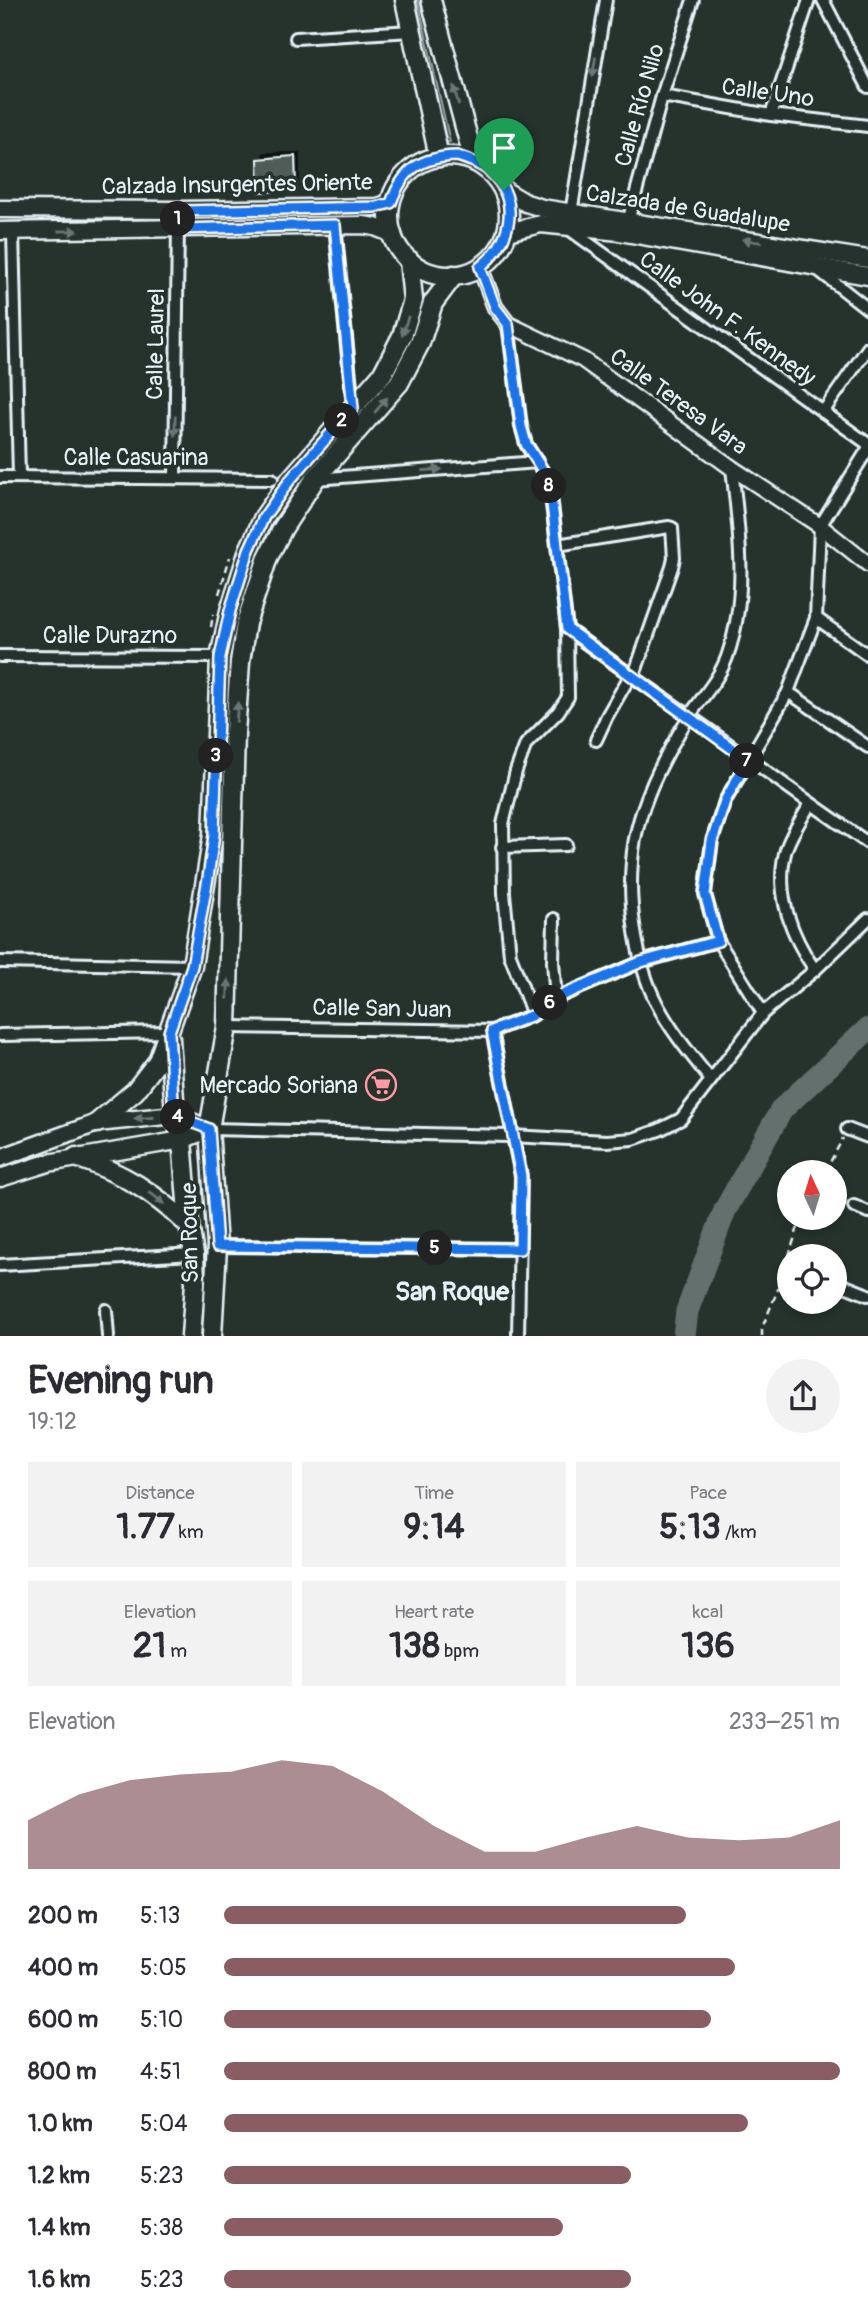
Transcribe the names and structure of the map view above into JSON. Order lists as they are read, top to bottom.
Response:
{
  "streets": {
    "main road": ["Calzada Insurgentes Oriente", "Calzada de Guadalupe", "San Roque"],
    "street": [
      "Calle Uno",
      "Calle Río Nilo",
      "Calle John F. Kennedy",
      "Calle Laurel",
      "Calle Teresa Vara",
      "Calle Casuarina",
      "Calle Durazno",
      "Calle San Juan"
    ]
  },
  "crossings": [
    ["Calle Uno", "Calle Río Nilo"],
    ["Calle Río Nilo", "Calzada de Guadalupe"],
    ["Calzada Insurgentes Oriente", "Calzada de Guadalupe"],
    ["Calzada Insurgentes Oriente", "Calle Laurel"],
    ["Calzada Insurgentes Oriente", "San Roque"],
    ["Calzada de Guadalupe", "Calle John F. Kennedy"],
    ["Calzada de Guadalupe", "San Roque"],
    ["Calle Laurel", "Calle Casuarina"],
    ["Calle San Juan", "San Roque"]
  ],
  "one_way": ["Calle Laurel"],
  "districts": ["San Roque"],
  "places": {
    "supermarket": ["Mercado Soriana"]
  },
  "north": "top",
  "page": {
    "pins": [
      "1",
      "2",
      "8",
      "3",
      "7",
      "6",
      "4",
      "5"
    ],
    "heading": ["Evening run", "19:12"],
    "stats": [
      ["Distance", "1.77 km"],
      ["Time", "9:14"],
      ["Pace", "5:13 /km"],
      ["Elevation", "21 m"],
      ["Heart rate", "138 bpm"],
      ["kcal", "136"]
    ],
    "chart": ["Elevation", "233–251 m"],
    "list": [
      {
        "name": "200 m",
        "note": "5:13"
      },
      {
        "name": "400 m",
        "note": "5:05"
      },
      {
        "name": "600 m",
        "note": "5:10"
      },
      {
        "name": "800 m",
        "note": "4:51"
      },
      {
        "name": "1.0 km",
        "note": "5:04"
      },
      {
        "name": "1.2 km",
        "note": "5:23"
      },
      {
        "name": "1.4 km",
        "note": "5:38"
      },
      {
        "name": "1.6 km",
        "note": "5:23"
      }
    ]
  }
}
